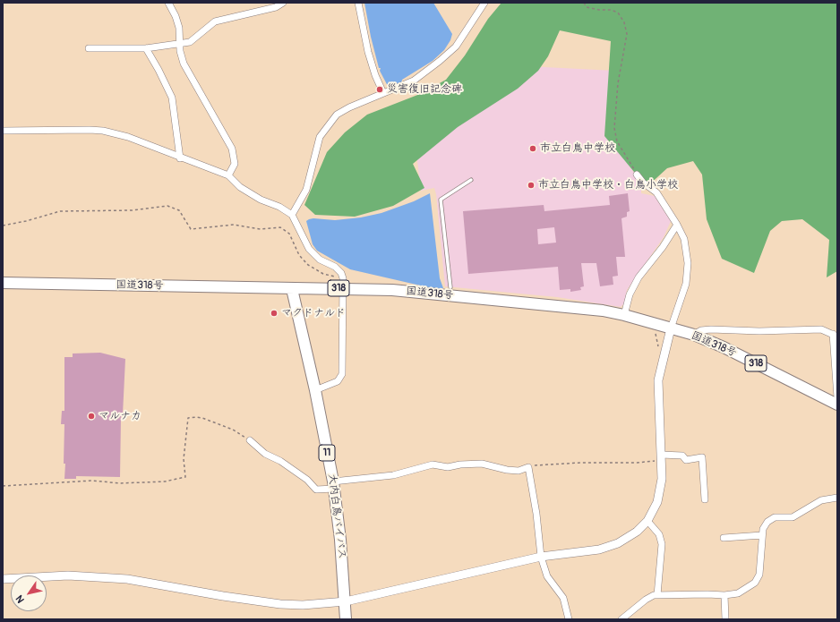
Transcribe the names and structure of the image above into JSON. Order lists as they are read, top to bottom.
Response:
{
  "streets": {
    "highway": [
      "国道318号",
      "318",
      "11",
      "大内白鳥バイパス"
    ]
  },
  "crossings": [
    ["国道318号", "大内白鳥バイパス"]
  ],
  "places": [
    "災害復旧記念碑",
    "市立白鳥中学校",
    "市立白鳥中学校・白鳥小学校",
    "マクドナルド",
    "マルナカ"
  ],
  "north": "bottom left"
}
